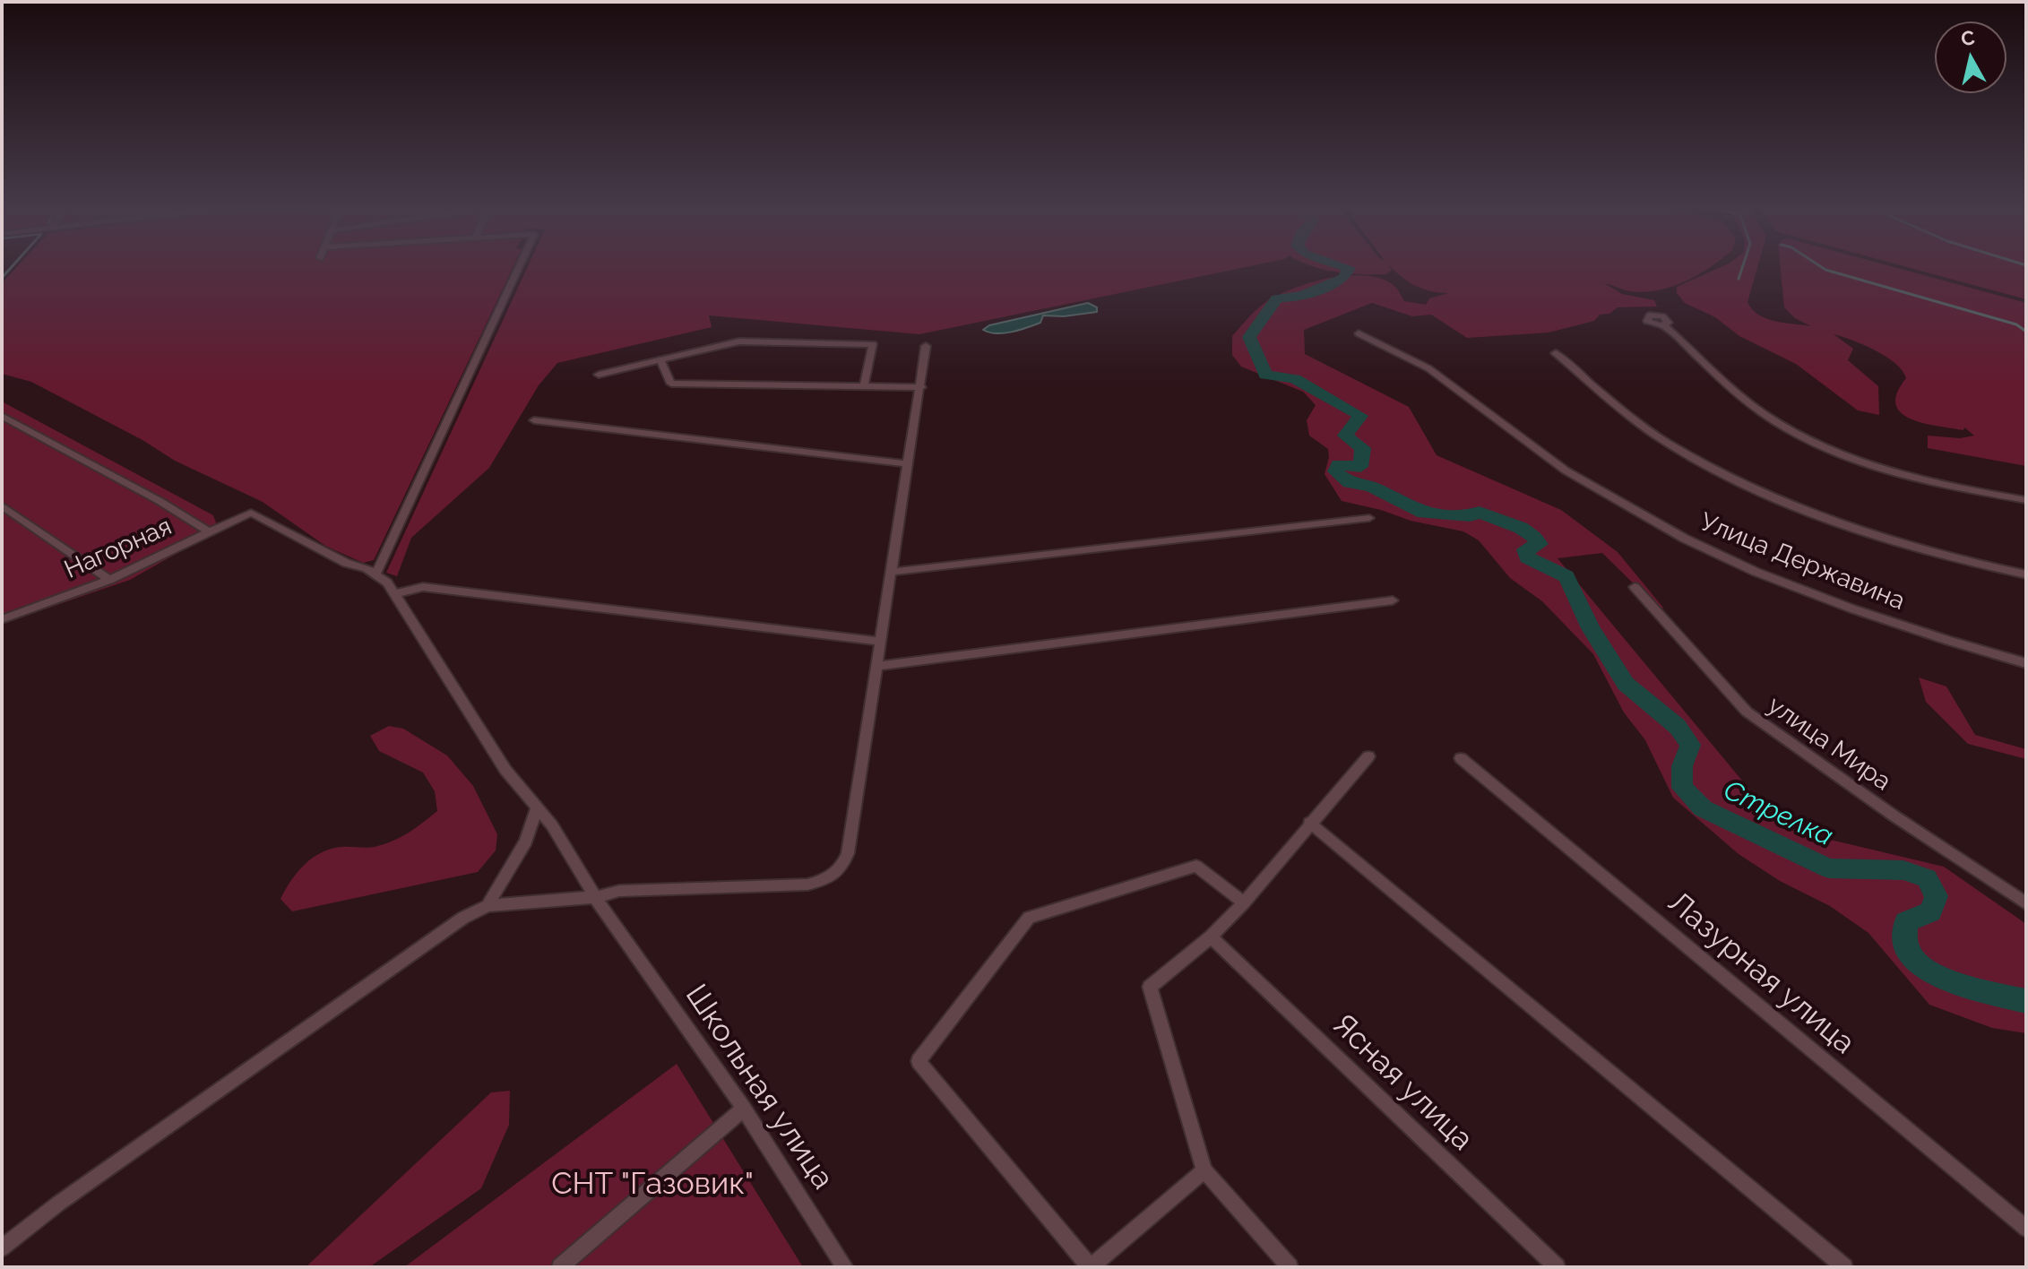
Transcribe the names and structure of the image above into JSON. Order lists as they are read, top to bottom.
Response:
{
  "streets": {
    "street": [
      "Нагорная",
      "Улица Державина",
      "улица Мира",
      "Лазурная улица",
      "Ясная улица",
      "Школьная улица"
    ]
  },
  "crossings": [
    ["Нагорная", "Школьная улица"]
  ],
  "water": ["Стрелка"],
  "parks": ["СНТ \"Газовик\""],
  "north": "top"
}
